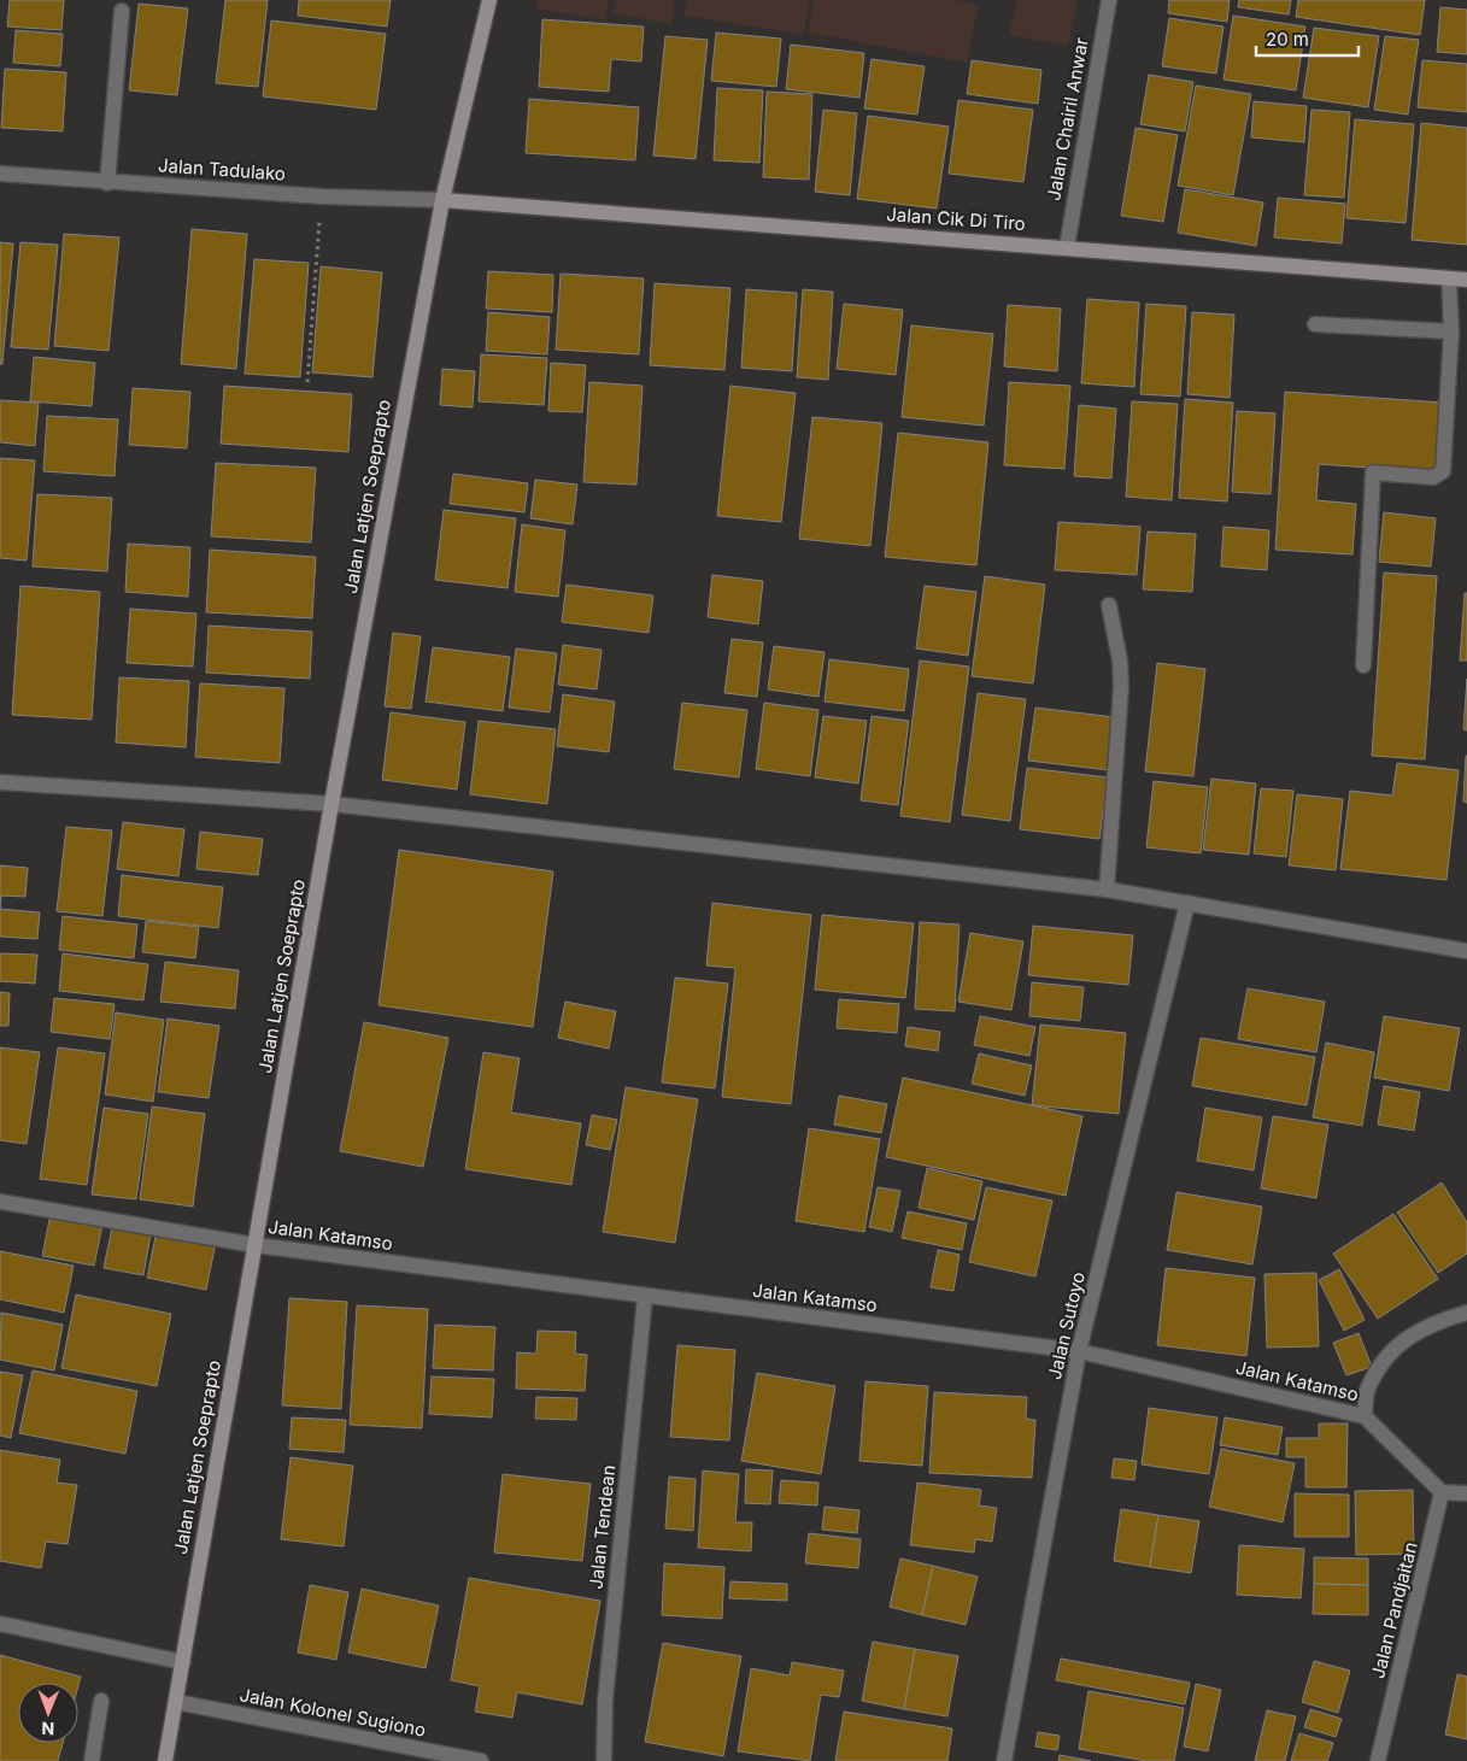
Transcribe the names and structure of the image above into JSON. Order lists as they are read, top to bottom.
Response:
{
  "streets": {
    "street": [
      "Jalan Chairil Anwar",
      "Jalan Tadulako",
      "Jalan Cik Di Tiro",
      "Jalan Latjen Soeprapto",
      "Jalan Katamso",
      "Jalan Sutoyo",
      "Jalan Tendean",
      "Jalan Pandjaitan",
      "Jalan Kolonel Sugiono"
    ]
  },
  "crossings": [
    ["Jalan Chairil Anwar", "Jalan Cik Di Tiro"],
    ["Jalan Tadulako", "Jalan Cik Di Tiro"],
    ["Jalan Tadulako", "Jalan Latjen Soeprapto"],
    ["Jalan Cik Di Tiro", "Jalan Latjen Soeprapto"],
    ["Jalan Latjen Soeprapto", "Jalan Katamso"],
    ["Jalan Latjen Soeprapto", "Jalan Kolonel Sugiono"],
    ["Jalan Katamso", "Jalan Sutoyo"],
    ["Jalan Katamso", "Jalan Tendean"],
    ["Jalan Katamso", "Jalan Pandjaitan"]
  ],
  "scale_bar": "20 m",
  "north": "bottom"
}
